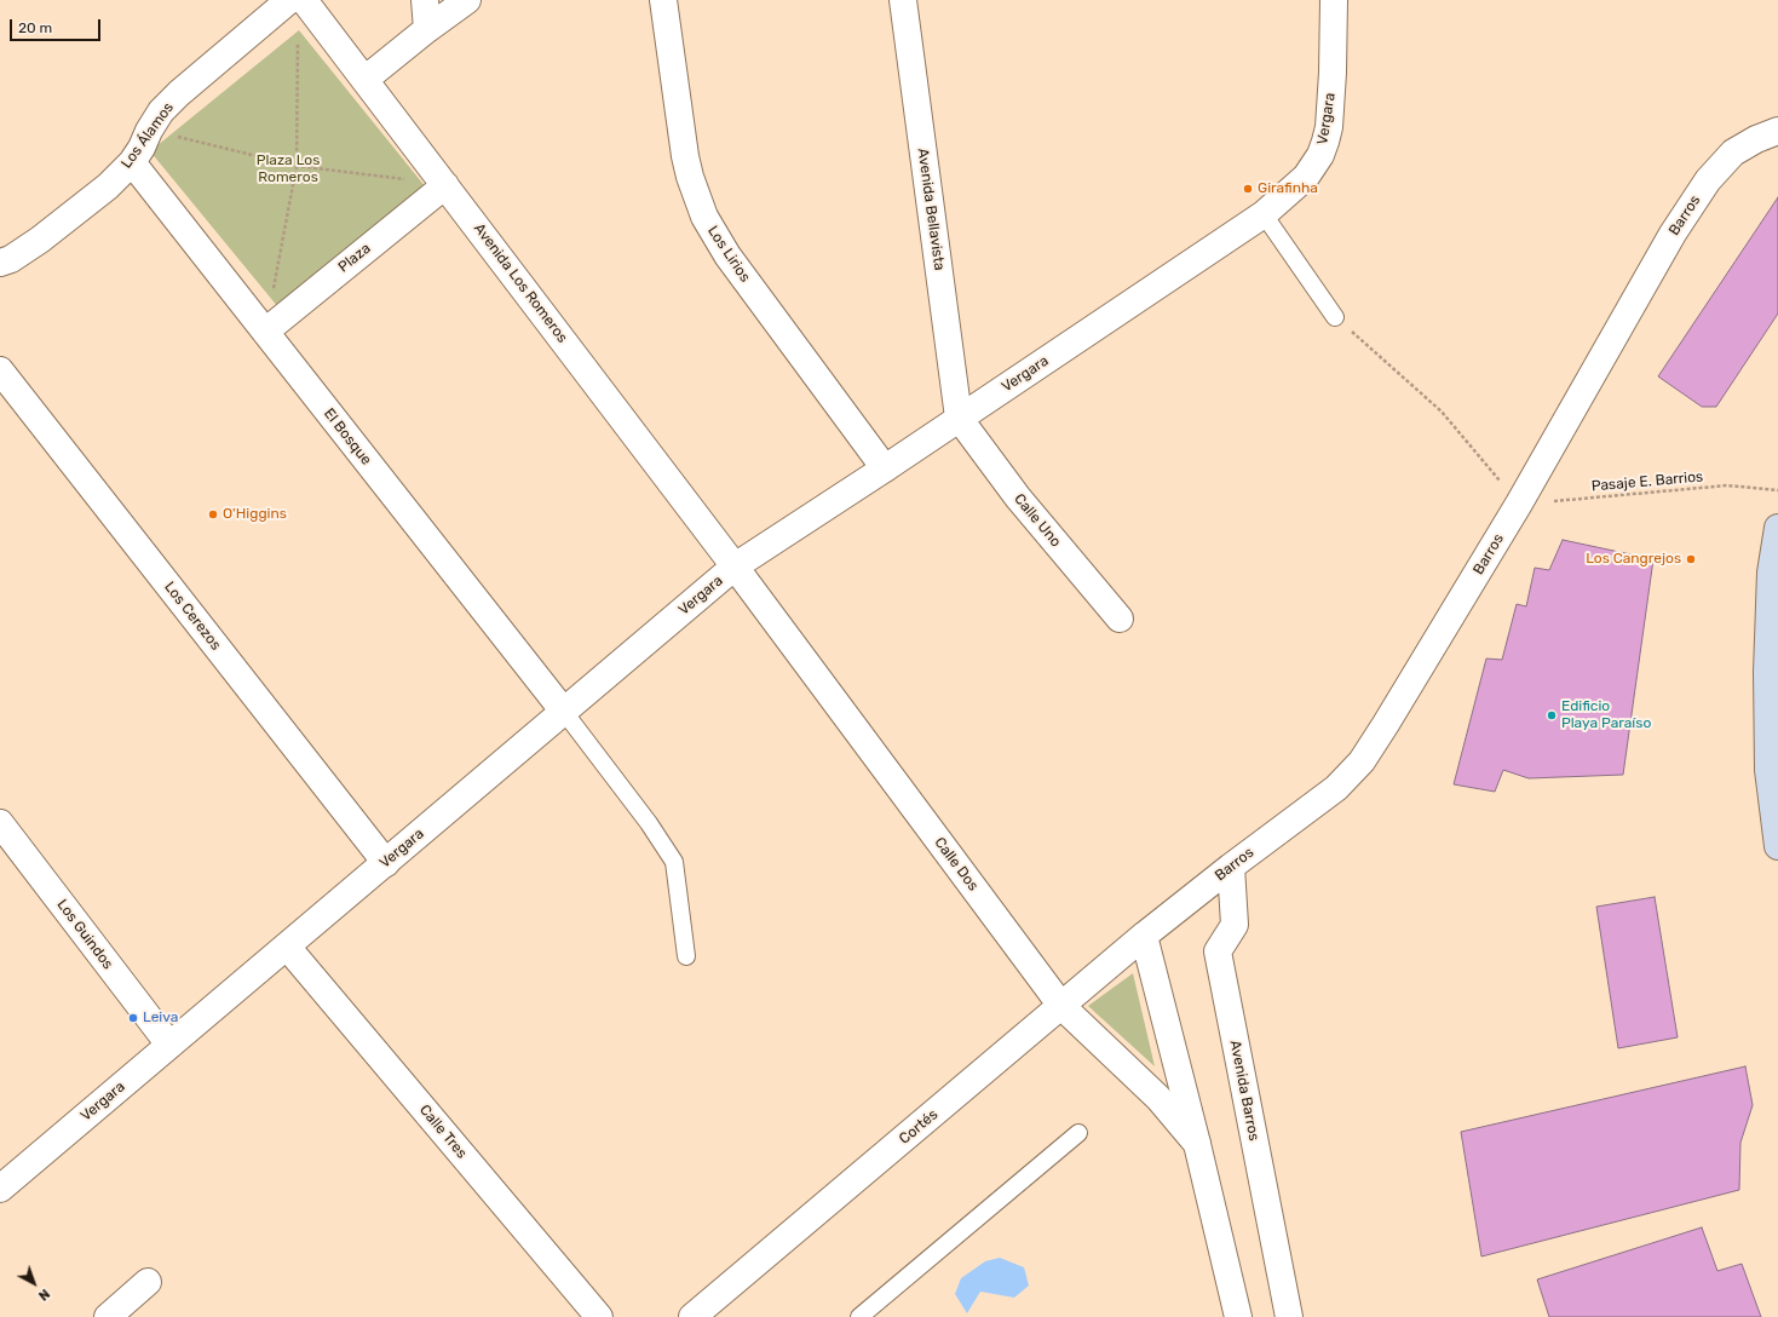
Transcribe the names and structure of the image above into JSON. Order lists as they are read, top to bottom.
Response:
{
  "streets": {
    "street": [
      "Vergara",
      "Los Álamos",
      "Avenida Bellavista",
      "Barros",
      "Los Lirios",
      "Plaza",
      "Avenida Los Romeros",
      "El Bosque",
      "Calle Uno",
      "Los Cerezos",
      "Calle Dos",
      "Los Guindos",
      "Avenida Barros",
      "Cortés",
      "Calle Tres"
    ],
    "path": ["Pasaje E. Barrios"]
  },
  "crossings": [
    ["Vergara", "Avenida Bellavista"],
    ["Vergara", "Los Lirios"],
    ["Vergara", "Avenida Los Romeros"],
    ["Vergara", "El Bosque"],
    ["Vergara", "Calle Uno"],
    ["Vergara", "Los Cerezos"],
    ["Vergara", "Calle Dos"],
    ["Vergara", "Los Guindos"],
    ["Vergara", "Calle Tres"],
    ["Los Álamos", "El Bosque"],
    ["Avenida Bellavista", "Calle Uno"],
    ["Barros", "Pasaje E. Barrios"],
    ["Barros", "Avenida Barros"],
    ["Barros", "Cortés"],
    ["Plaza", "Avenida Los Romeros"],
    ["Plaza", "El Bosque"],
    ["Avenida Los Romeros", "Calle Dos"],
    ["Calle Dos", "Cortés"]
  ],
  "parks": ["Plaza Los Romeros"],
  "places": [
    "Girafinha",
    "O'Higgins",
    "Los Cangrejos",
    "Edificio Playa Paraíso",
    "Leiva"
  ],
  "scale_bar": "20 m",
  "north": "bottom right"
}
